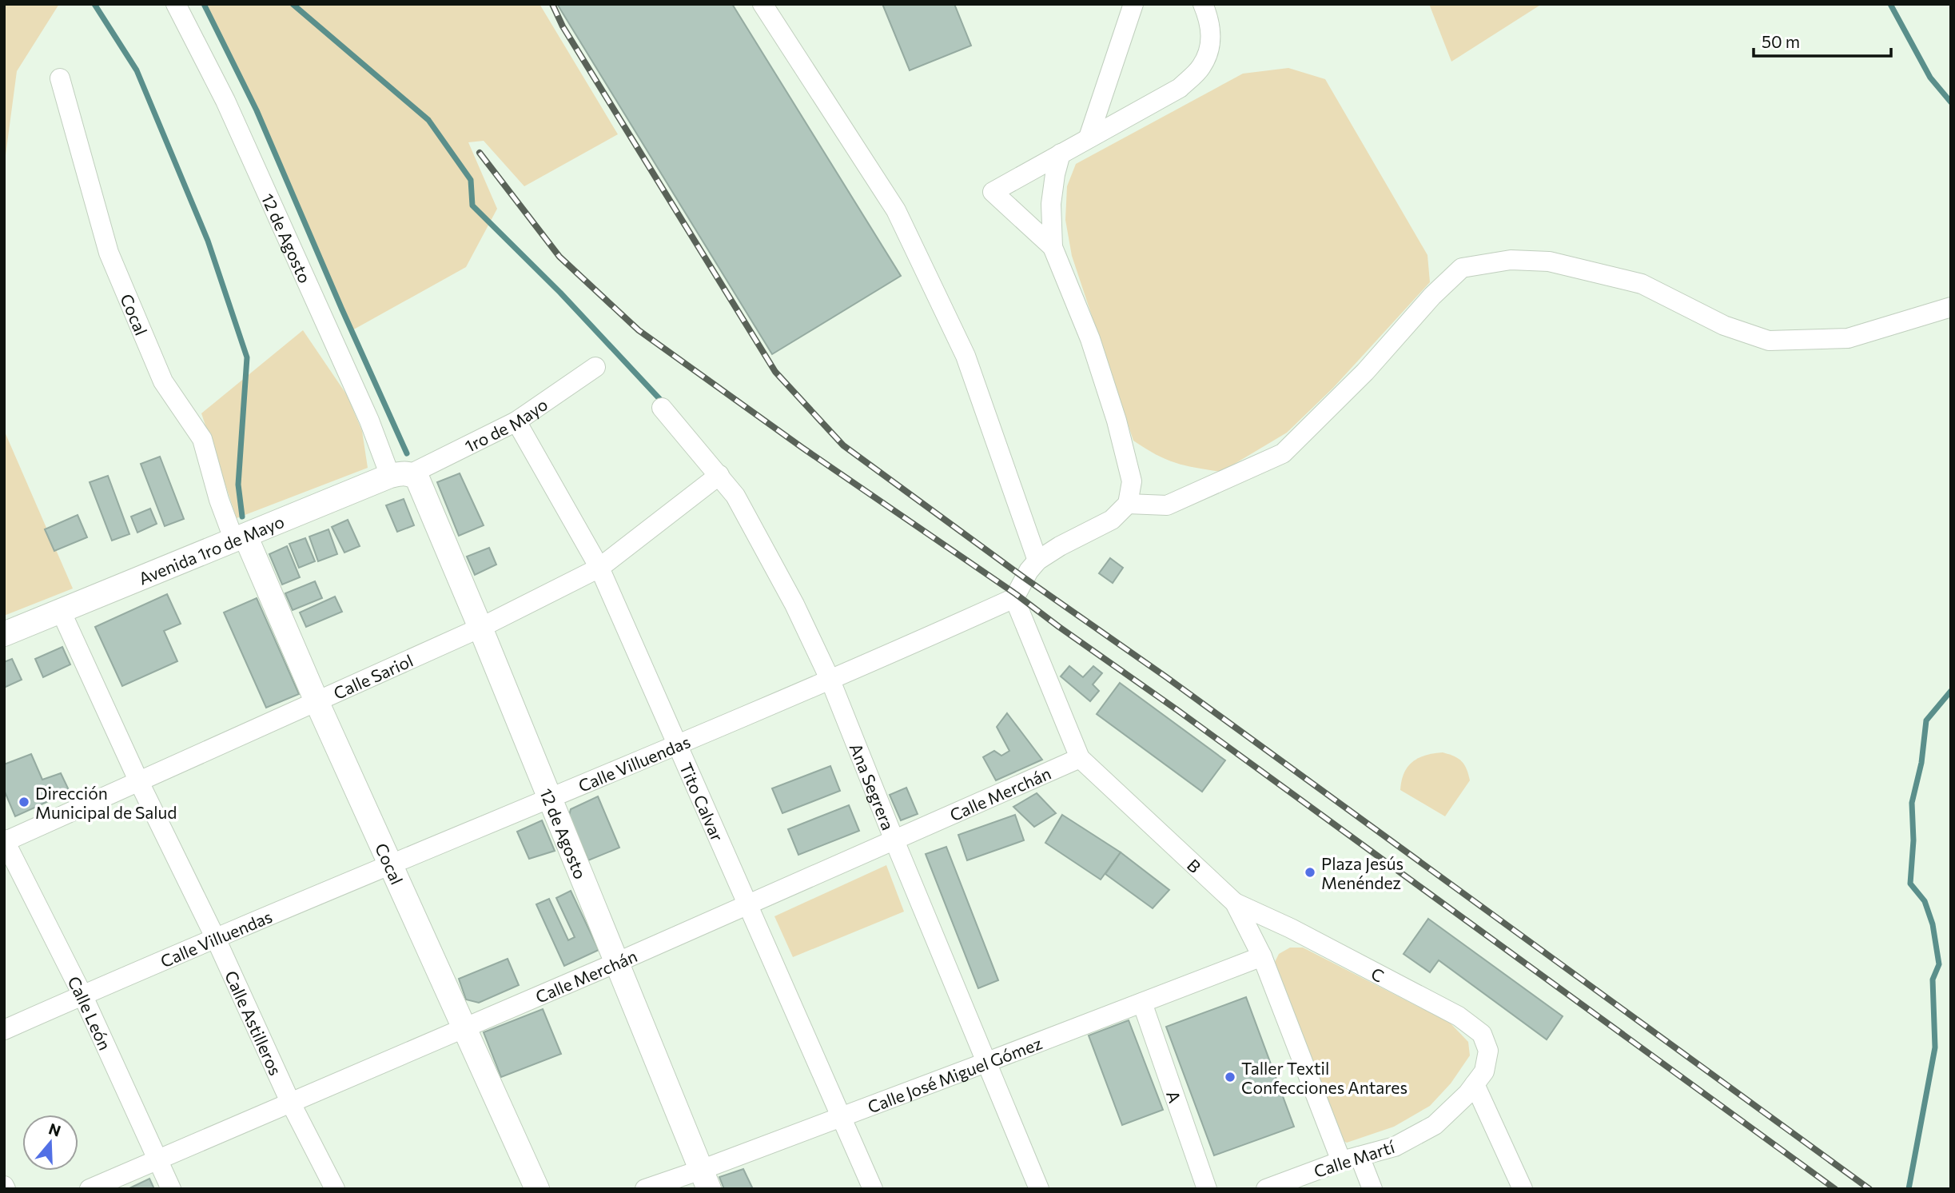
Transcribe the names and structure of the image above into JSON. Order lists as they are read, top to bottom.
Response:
{
  "streets": {
    "main road": ["12 de Agosto", "Cocal", "Avenida 1ro de Mayo"],
    "street": [
      "1ro de Mayo",
      "Calle Sariol",
      "Calle Villuendas",
      "Ana Segrera",
      "Calle Merchán",
      "Tito Calvar",
      "B",
      "C",
      "Calle León",
      "Calle Astilleros",
      "Calle José Miguel Gómez",
      "A",
      "Calle Martí"
    ]
  },
  "crossings": [
    ["12 de Agosto", "1ro de Mayo"],
    ["12 de Agosto", "Avenida 1ro de Mayo"],
    ["12 de Agosto", "Calle Sariol"],
    ["12 de Agosto", "Calle Villuendas"],
    ["12 de Agosto", "Calle Merchán"],
    ["12 de Agosto", "Calle José Miguel Gómez"],
    ["Cocal", "Avenida 1ro de Mayo"],
    ["Cocal", "Calle Sariol"],
    ["Cocal", "Calle Villuendas"],
    ["Cocal", "Calle Merchán"],
    ["1ro de Mayo", "Avenida 1ro de Mayo"],
    ["1ro de Mayo", "Tito Calvar"],
    ["Avenida 1ro de Mayo", "Calle Astilleros"],
    ["Calle Sariol", "Ana Segrera"],
    ["Calle Sariol", "Tito Calvar"],
    ["Calle Sariol", "Calle León"],
    ["Calle Sariol", "Calle Astilleros"],
    ["Calle Villuendas", "Ana Segrera"],
    ["Calle Villuendas", "Tito Calvar"],
    ["Calle Villuendas", "B"],
    ["Calle Villuendas", "Calle León"],
    ["Calle Villuendas", "Calle Astilleros"],
    ["Ana Segrera", "Calle Merchán"],
    ["Ana Segrera", "Calle José Miguel Gómez"],
    ["Calle Merchán", "Tito Calvar"],
    ["Calle Merchán", "B"],
    ["Calle Merchán", "Calle León"],
    ["Calle Merchán", "Calle Astilleros"],
    ["Tito Calvar", "Calle José Miguel Gómez"],
    ["B", "C"],
    ["B", "Calle José Miguel Gómez"],
    ["B", "Calle Martí"],
    ["C", "Calle Martí"],
    ["Calle José Miguel Gómez", "A"]
  ],
  "places": ["Dirección Municipal de Salud", "Plaza Jesús Menéndez", "Taller Textil Confecciones Antares"],
  "scale_bar": "50 m",
  "north": "top"
}
